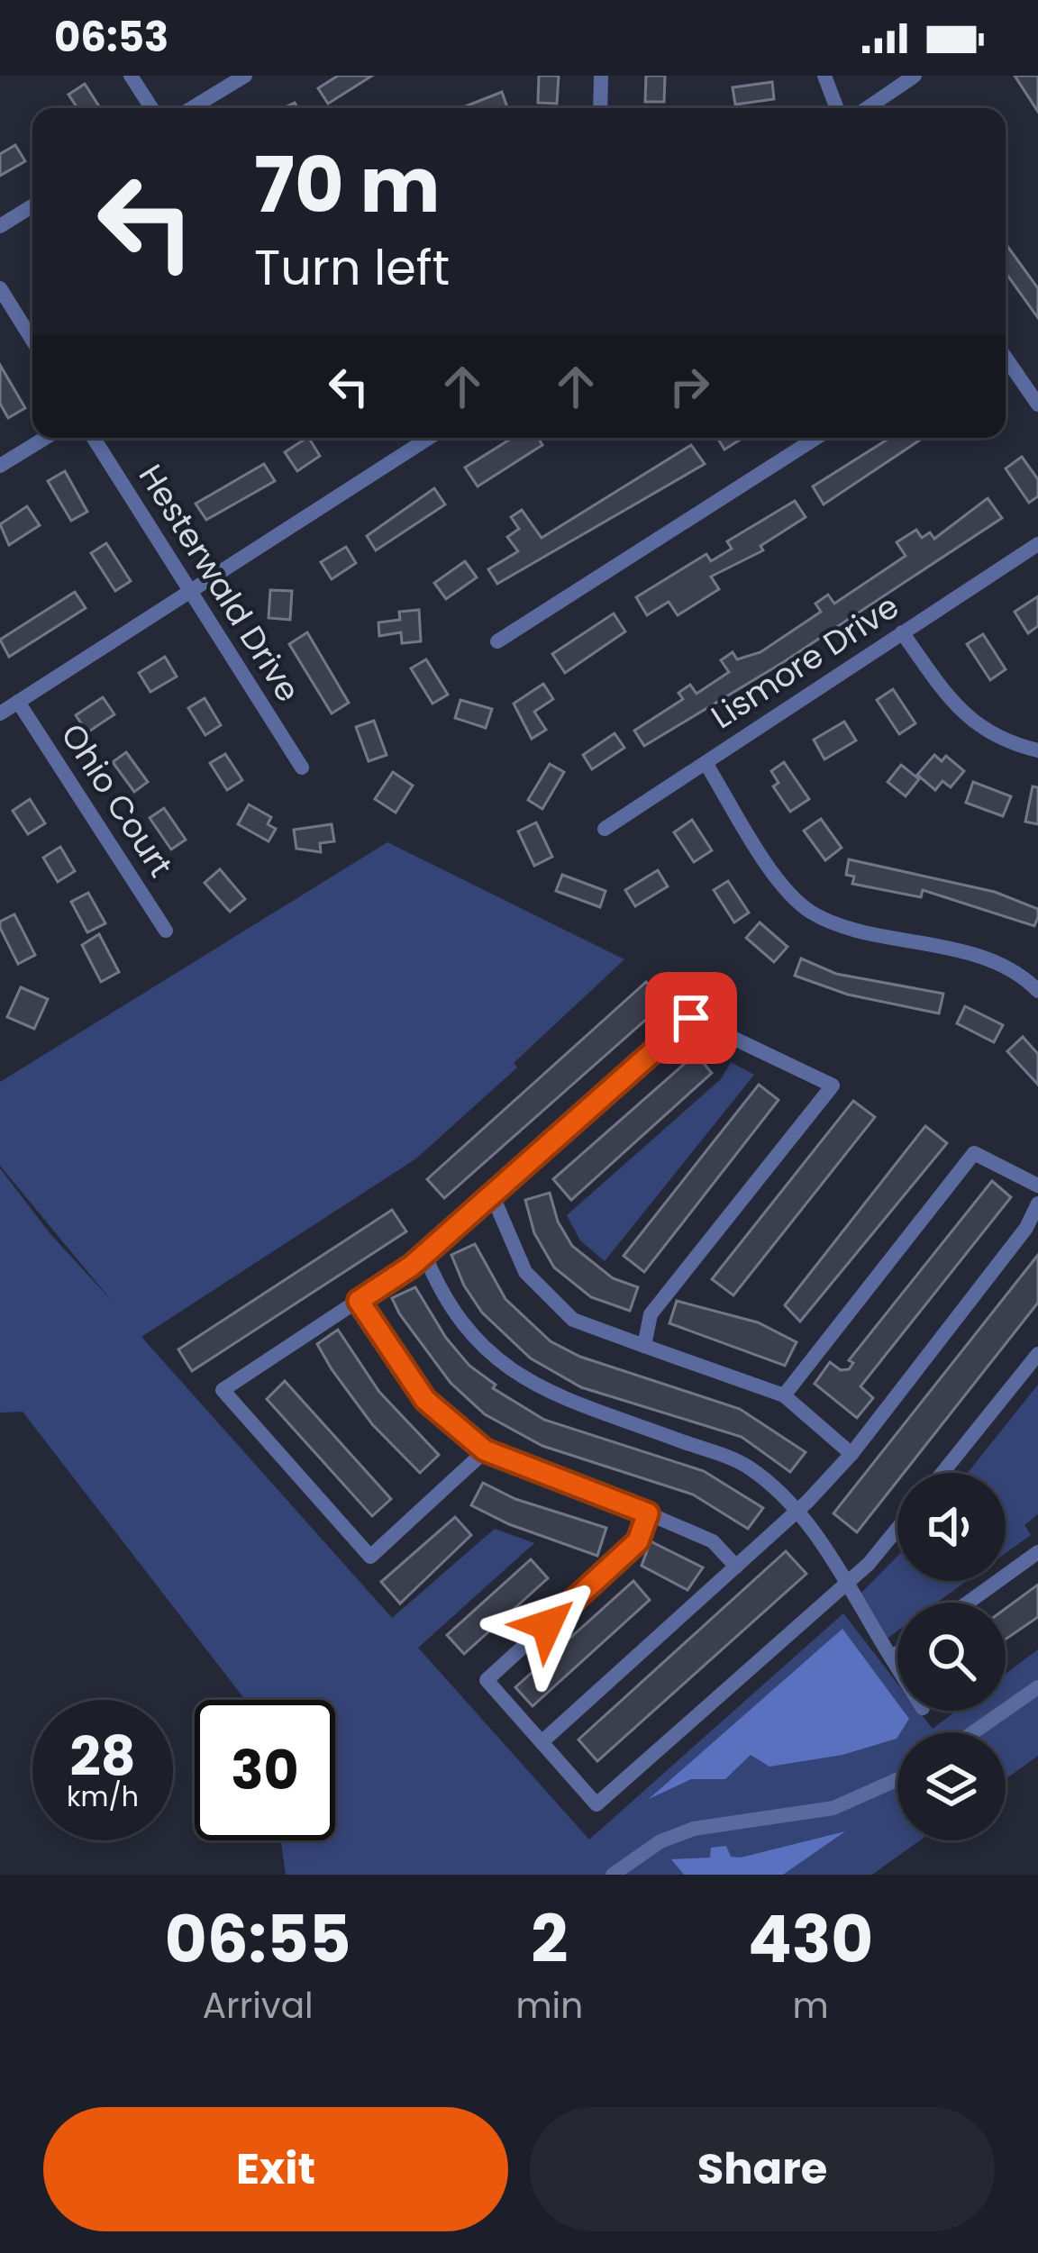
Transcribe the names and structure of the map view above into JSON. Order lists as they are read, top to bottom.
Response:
{
  "streets": {
    "street": ["Hesterwald Drive", "Lismore Drive", "Ohio Court"]
  },
  "page": {
    "status": "06:53",
    "turn": ["70 m", "Turn left"],
    "speed": "28 km/h",
    "limit": "30",
    "eta": [
      "06:55",
      "Arrival",
      "2",
      "min",
      "430",
      "m"
    ],
    "buttons": ["Exit", "Share"]
  }
}
